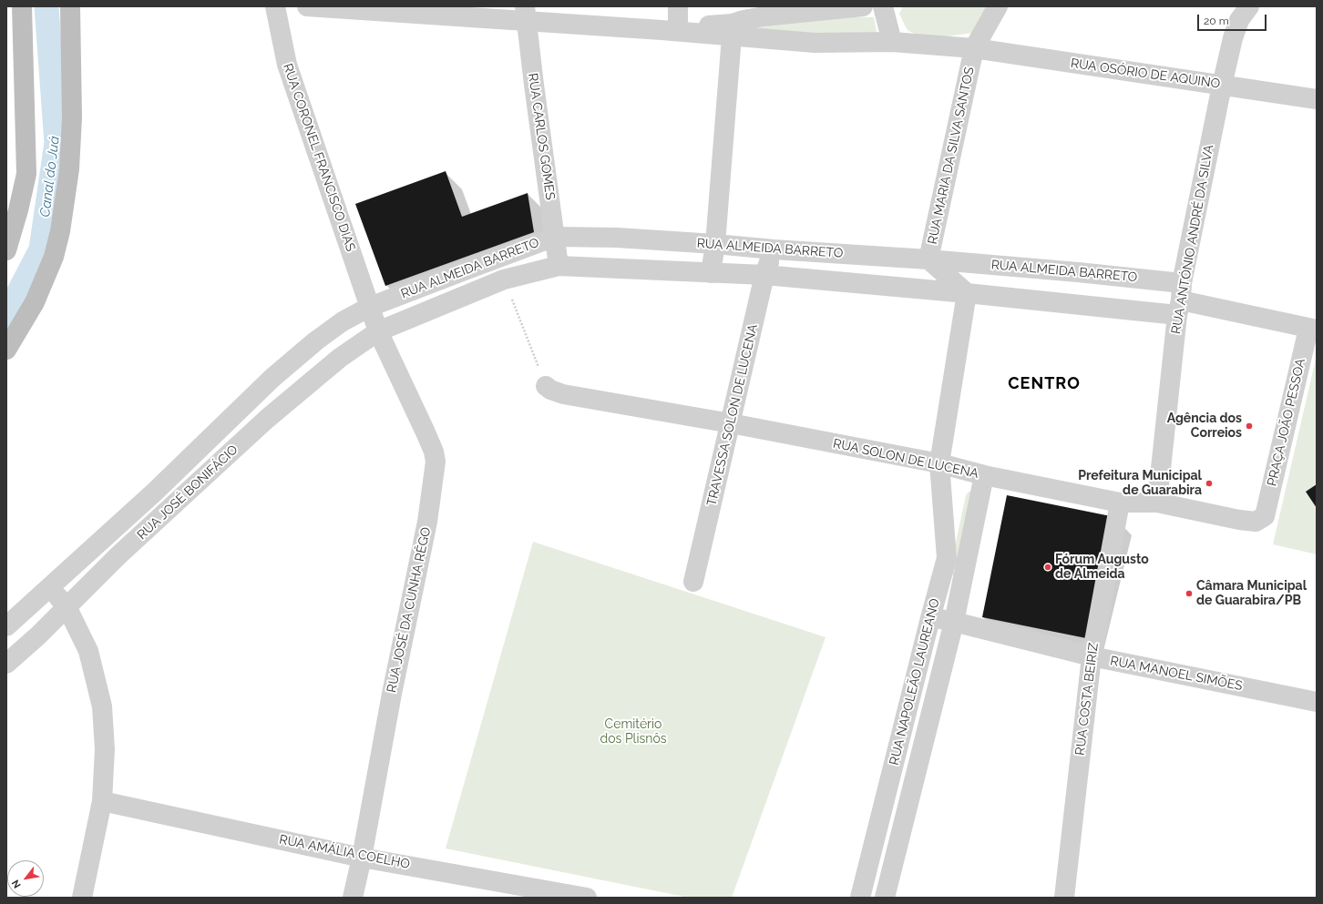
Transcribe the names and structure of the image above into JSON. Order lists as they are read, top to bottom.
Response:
{
  "streets": {
    "street": [
      "RUA OSÓRIO DE AQUINO",
      "RUA CARLOS GOMES",
      "RUA MARIA DA SILVA SANTOS",
      "RUA CORONEL FRANCISCO DIAS",
      "RUA ANTÓNIO ANDRÉ DA SILVA",
      "RUA ALMEIDA BARRETO",
      "TRAVESSA SOLON DE LUCENA",
      "PRAÇA JOÃO PESSOA",
      "RUA SOLON DE LUCENA",
      "RUA JOSÉ BONIFÁCIO",
      "RUA JOSÉ DA CUNHA RÊGO",
      "RUA MANOEL SIMÕES",
      "RUA NAPOLEÃO LAUREANO",
      "RUA COSTA BEIRIZ",
      "RUA AMÁLIA COELHO"
    ]
  },
  "crossings": [
    ["RUA OSÓRIO DE AQUINO", "RUA MARIA DA SILVA SANTOS"],
    ["RUA OSÓRIO DE AQUINO", "RUA ANTÓNIO ANDRÉ DA SILVA"],
    ["RUA CARLOS GOMES", "RUA ALMEIDA BARRETO"],
    ["RUA MARIA DA SILVA SANTOS", "RUA ALMEIDA BARRETO"],
    ["RUA MARIA DA SILVA SANTOS", "RUA NAPOLEÃO LAUREANO"],
    ["RUA CORONEL FRANCISCO DIAS", "RUA ALMEIDA BARRETO"],
    ["RUA CORONEL FRANCISCO DIAS", "RUA JOSÉ BONIFÁCIO"],
    ["RUA CORONEL FRANCISCO DIAS", "RUA JOSÉ DA CUNHA RÊGO"],
    ["RUA ANTÓNIO ANDRÉ DA SILVA", "RUA ALMEIDA BARRETO"],
    ["RUA ANTÓNIO ANDRÉ DA SILVA", "RUA SOLON DE LUCENA"],
    ["RUA ALMEIDA BARRETO", "TRAVESSA SOLON DE LUCENA"],
    ["RUA ALMEIDA BARRETO", "PRAÇA JOÃO PESSOA"],
    ["RUA ALMEIDA BARRETO", "RUA JOSÉ BONIFÁCIO"],
    ["RUA ALMEIDA BARRETO", "RUA JOSÉ DA CUNHA RÊGO"],
    ["RUA ALMEIDA BARRETO", "RUA NAPOLEÃO LAUREANO"],
    ["TRAVESSA SOLON DE LUCENA", "RUA SOLON DE LUCENA"],
    ["PRAÇA JOÃO PESSOA", "RUA SOLON DE LUCENA"],
    ["RUA SOLON DE LUCENA", "RUA NAPOLEÃO LAUREANO"],
    ["RUA SOLON DE LUCENA", "RUA COSTA BEIRIZ"],
    ["RUA JOSÉ BONIFÁCIO", "RUA JOSÉ DA CUNHA RÊGO"],
    ["RUA JOSÉ DA CUNHA RÊGO", "RUA AMÁLIA COELHO"],
    ["RUA MANOEL SIMÕES", "RUA NAPOLEÃO LAUREANO"],
    ["RUA MANOEL SIMÕES", "RUA COSTA BEIRIZ"]
  ],
  "districts": ["CENTRO"],
  "water": ["Canal do Juá"],
  "parks": ["Cemitério dos Plisnôs"],
  "places": [
    "Agência dos Correios",
    "Prefeitura Municipal de Guarabira",
    "Fórum Augusto de Almeida",
    "Câmara Municipal de Guarabira/PB"
  ],
  "scale_bar": "20 m",
  "north": "bottom left"
}
